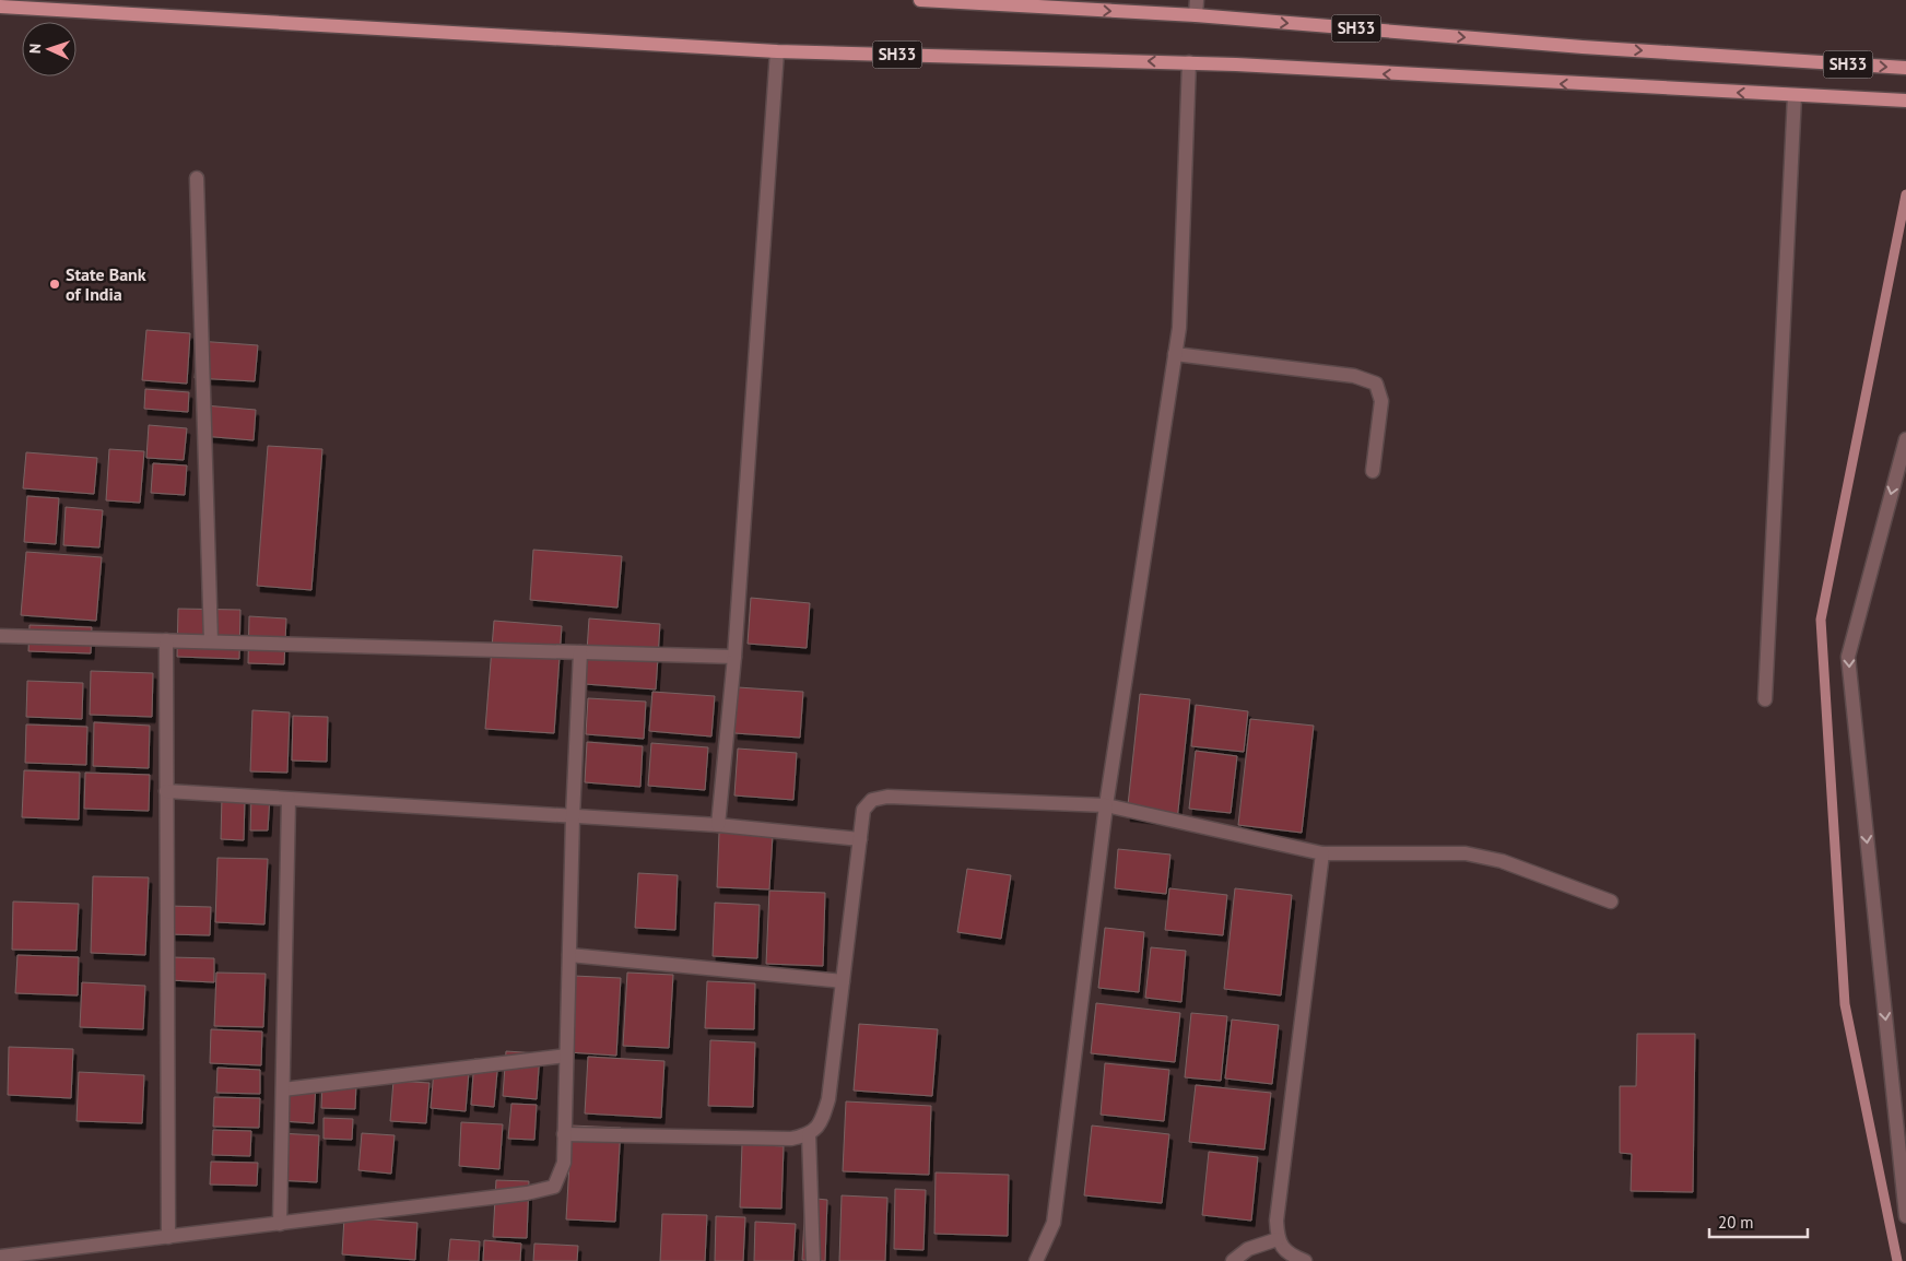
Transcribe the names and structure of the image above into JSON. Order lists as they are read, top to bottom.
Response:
{
  "streets": {
    "main road": ["SH33"]
  },
  "places": ["State Bank of India"],
  "scale_bar": "20 m",
  "north": "left"
}
